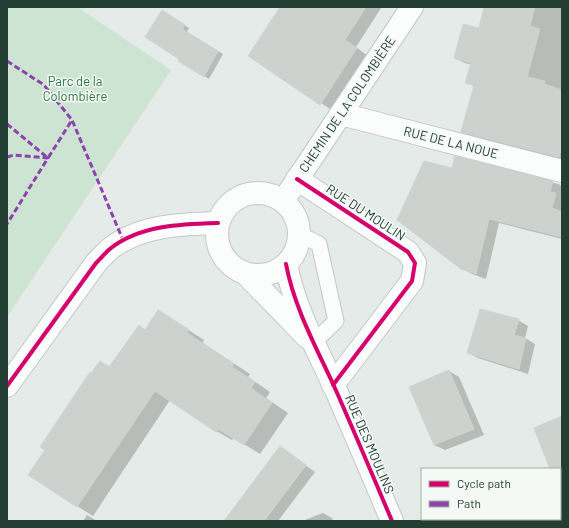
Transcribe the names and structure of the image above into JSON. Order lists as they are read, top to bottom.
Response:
{
  "streets": {
    "street": [
      "CHEMIN DE LA COLOMBIÈRE",
      "RUE DE LA NOUE",
      "RUE DU MOULIN",
      "RUE DES MOULINS"
    ]
  },
  "crossings": [
    ["CHEMIN DE LA COLOMBIÈRE", "RUE DE LA NOUE"],
    ["CHEMIN DE LA COLOMBIÈRE", "RUE DU MOULIN"],
    ["CHEMIN DE LA COLOMBIÈRE", "RUE DES MOULINS"],
    ["RUE DU MOULIN", "RUE DES MOULINS"]
  ],
  "parks": ["Parc de la Colombière"],
  "legend": ["Cycle path", "Path"]
}
